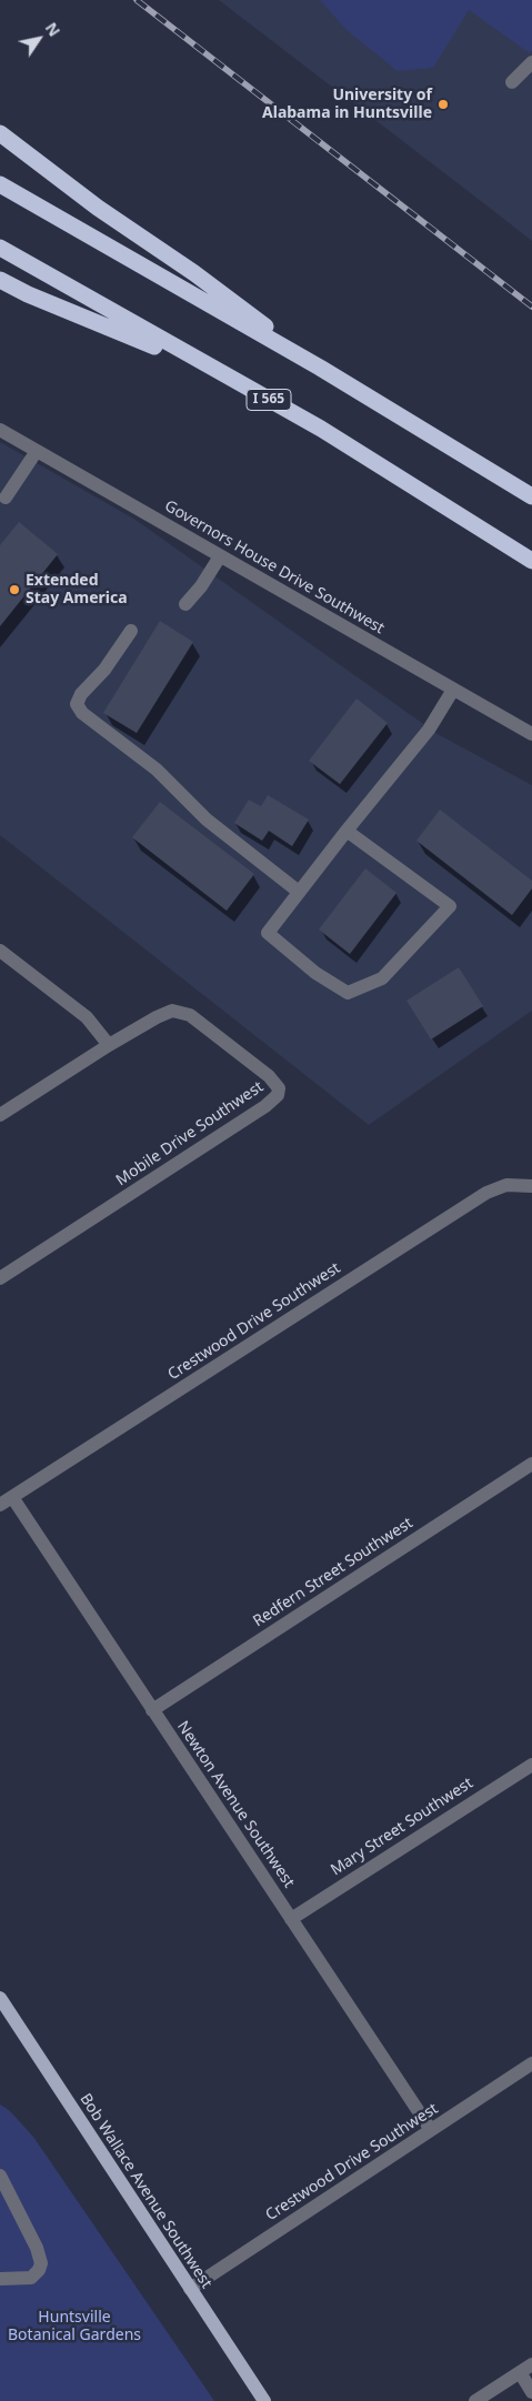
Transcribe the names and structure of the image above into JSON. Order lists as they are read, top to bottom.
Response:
{
  "streets": {
    "highway": ["I 565"],
    "main road": ["Bob Wallace Avenue Southwest"],
    "street": [
      "Governors House Drive Southwest",
      "Mobile Drive Southwest",
      "Crestwood Drive Southwest",
      "Redfern Street Southwest",
      "Newton Avenue Southwest",
      "Mary Street Southwest"
    ]
  },
  "crossings": [
    ["Crestwood Drive Southwest", "Newton Avenue Southwest"],
    ["Crestwood Drive Southwest", "Bob Wallace Avenue Southwest"],
    ["Redfern Street Southwest", "Newton Avenue Southwest"],
    ["Newton Avenue Southwest", "Mary Street Southwest"]
  ],
  "parks": ["Huntsville Botanical Gardens"],
  "places": ["University of Alabama in Huntsville", "Extended Stay America"],
  "north": "top right"
}
